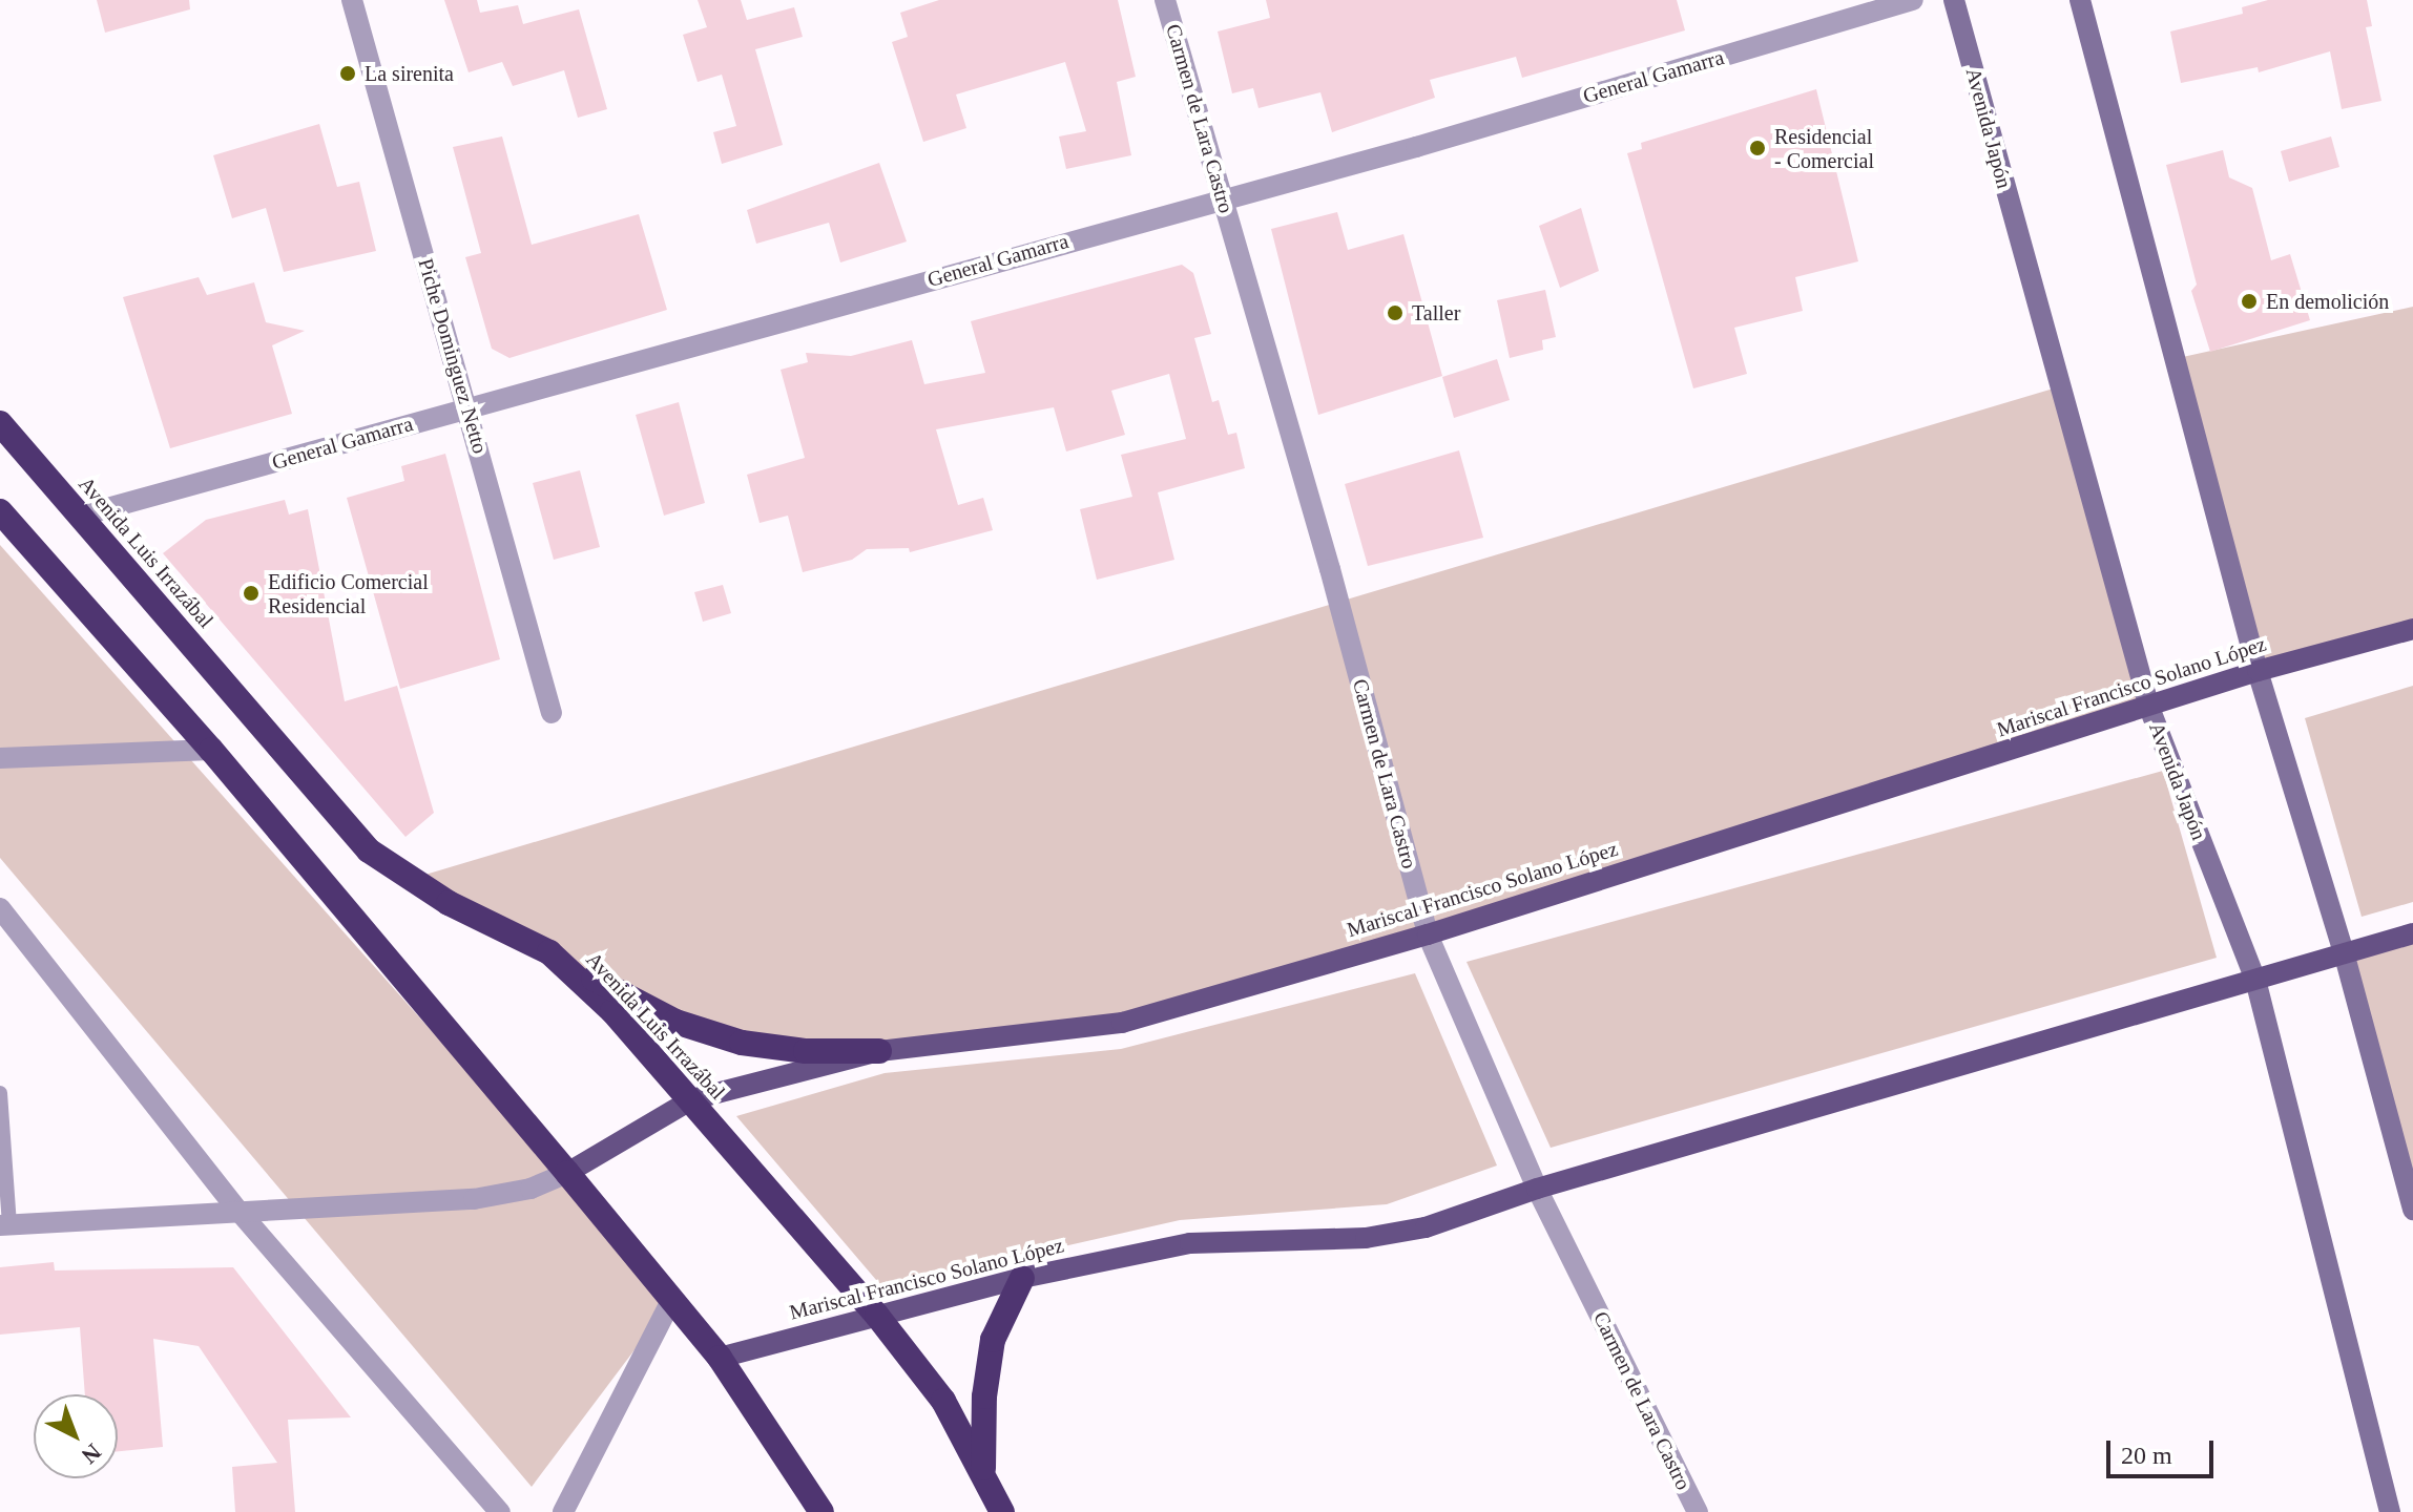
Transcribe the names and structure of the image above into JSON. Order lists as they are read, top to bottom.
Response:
{
  "streets": {
    "highway": ["Avenida Luis Irrazábal"],
    "main road": ["Avenida Japón", "Mariscal Francisco Solano López"],
    "street": ["General Gamarra", "Carmen de Lara Castro", "Piche Dominguez Netto"]
  },
  "crossings": [
    ["General Gamarra", "Carmen de Lara Castro"],
    ["General Gamarra", "Piche Dominguez Netto"],
    ["General Gamarra", "Avenida Luis Irrazábal"],
    ["Carmen de Lara Castro", "Mariscal Francisco Solano López"],
    ["Avenida Japón", "Mariscal Francisco Solano López"],
    ["Avenida Luis Irrazábal", "Mariscal Francisco Solano López"]
  ],
  "places": [
    "La sirenita",
    "Residencial - Comercial",
    "En demolición",
    "Taller",
    "Edificio Comercial Residencial"
  ],
  "scale_bar": "20 m",
  "north": "bottom right"
}
